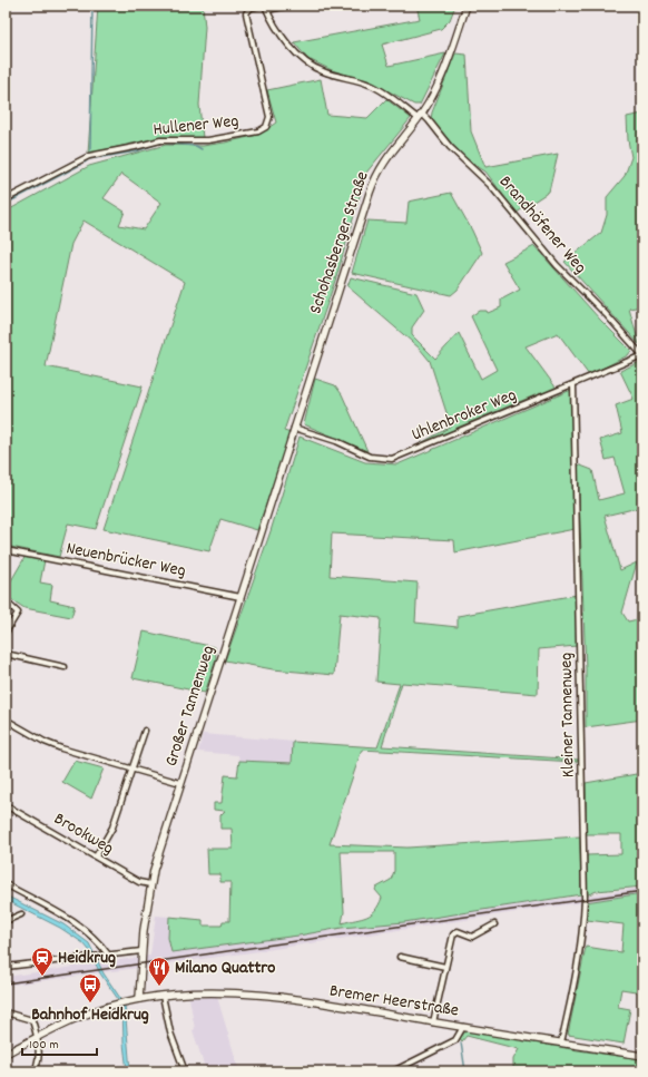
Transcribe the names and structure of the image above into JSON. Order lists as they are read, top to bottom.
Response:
{
  "streets": {
    "street": [
      "Hullener Weg",
      "Brandhöfener Weg",
      "Schohasberger Straße",
      "Uhlenbroker Weg",
      "Neuenbrücker Weg",
      "Großer Tannenweg",
      "Kleiner Tannenweg",
      "Brookweg",
      "Bremer Heerstraße"
    ]
  },
  "crossings": [
    ["Brandhöfener Weg", "Schohasberger Straße"],
    ["Brandhöfener Weg", "Uhlenbroker Weg"],
    ["Schohasberger Straße", "Uhlenbroker Weg"],
    ["Schohasberger Straße", "Großer Tannenweg"],
    ["Uhlenbroker Weg", "Großer Tannenweg"],
    ["Uhlenbroker Weg", "Kleiner Tannenweg"],
    ["Neuenbrücker Weg", "Großer Tannenweg"],
    ["Großer Tannenweg", "Brookweg"],
    ["Großer Tannenweg", "Bremer Heerstraße"],
    ["Kleiner Tannenweg", "Bremer Heerstraße"]
  ],
  "places": {
    "station": ["Heidkrug"],
    "restaurant": ["Milano Quattro"],
    "bus stop": ["Bahnhof Heidkrug"]
  },
  "scale_bar": "100 m"
}
